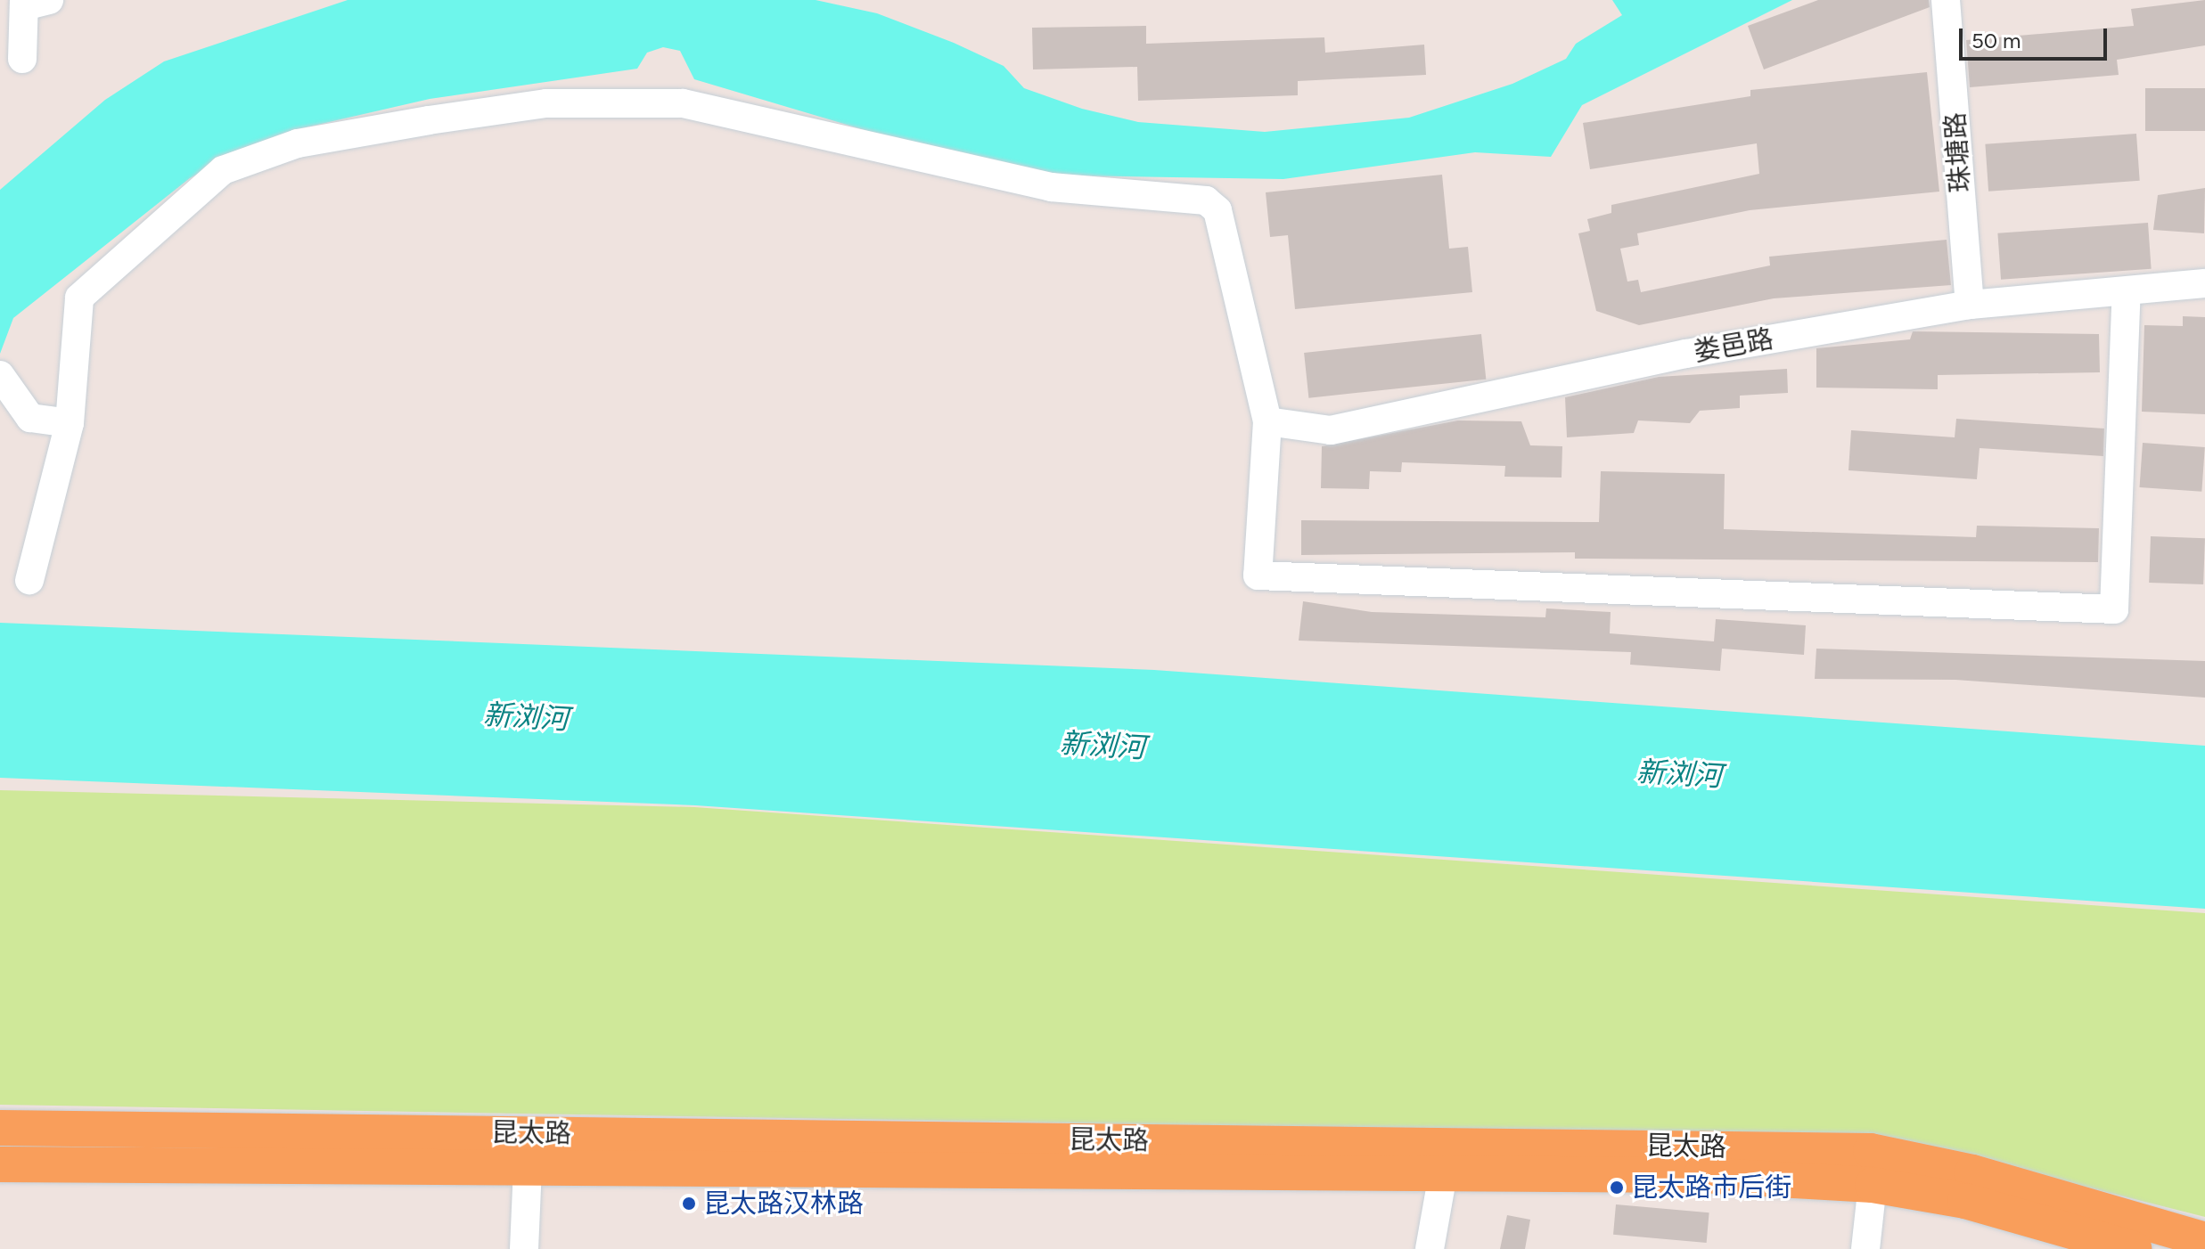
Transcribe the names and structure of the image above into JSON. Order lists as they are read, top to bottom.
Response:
{
  "streets": {
    "main road": ["昆太路"],
    "street": ["珠塘路", "娄邑路"]
  },
  "crossings": [
    ["珠塘路", "娄邑路"]
  ],
  "water": ["新浏河"],
  "places": ["昆太路市后街", "昆太路汉林路"],
  "scale_bar": "50 m"
}
